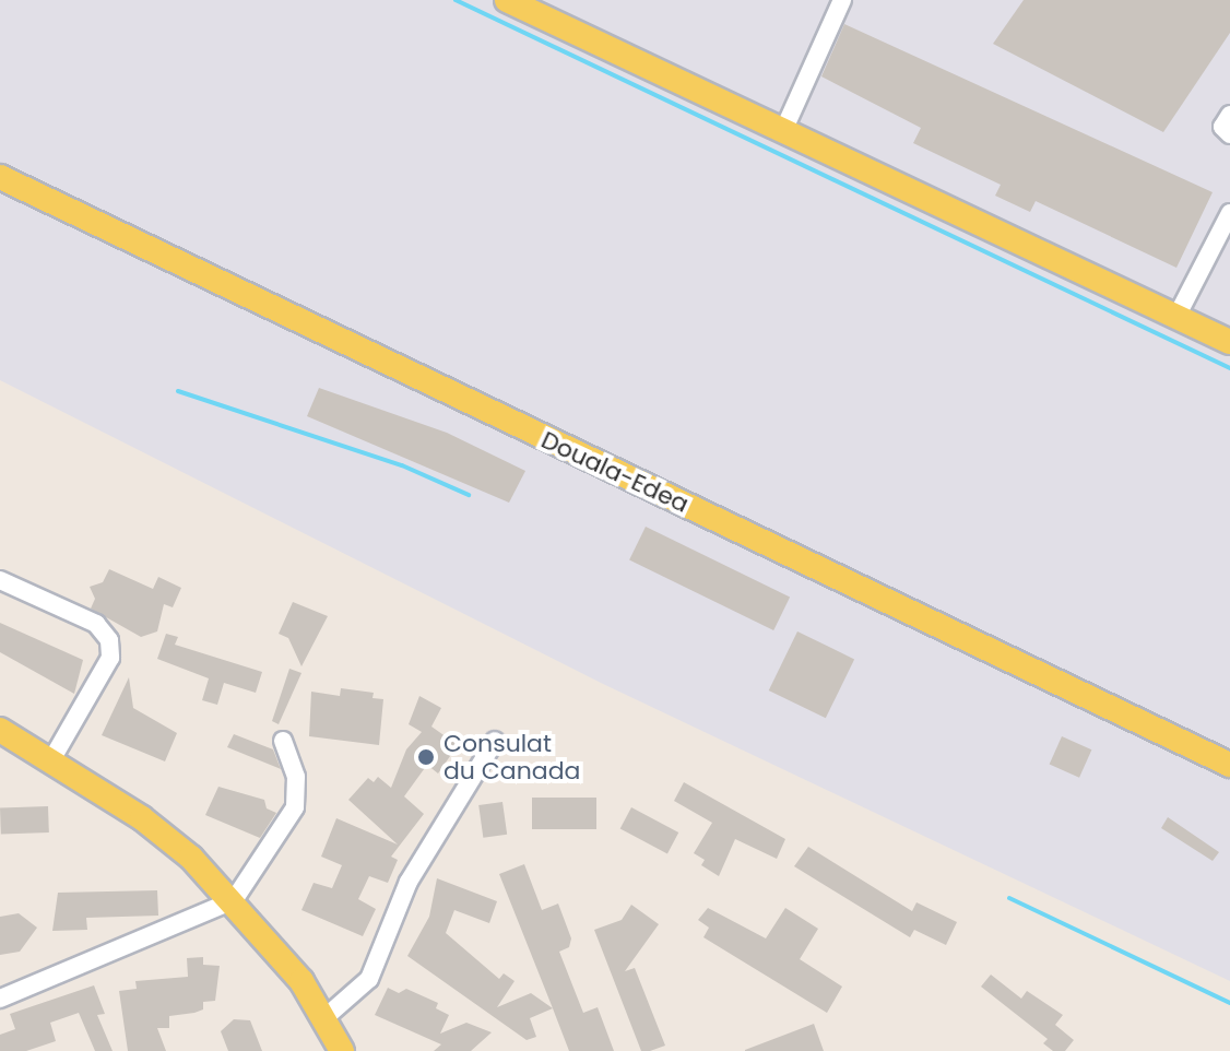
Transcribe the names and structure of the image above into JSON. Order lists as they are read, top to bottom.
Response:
{
  "streets": {
    "main road": ["Douala-Edea"]
  },
  "places": ["Consulat du Canada"]
}
